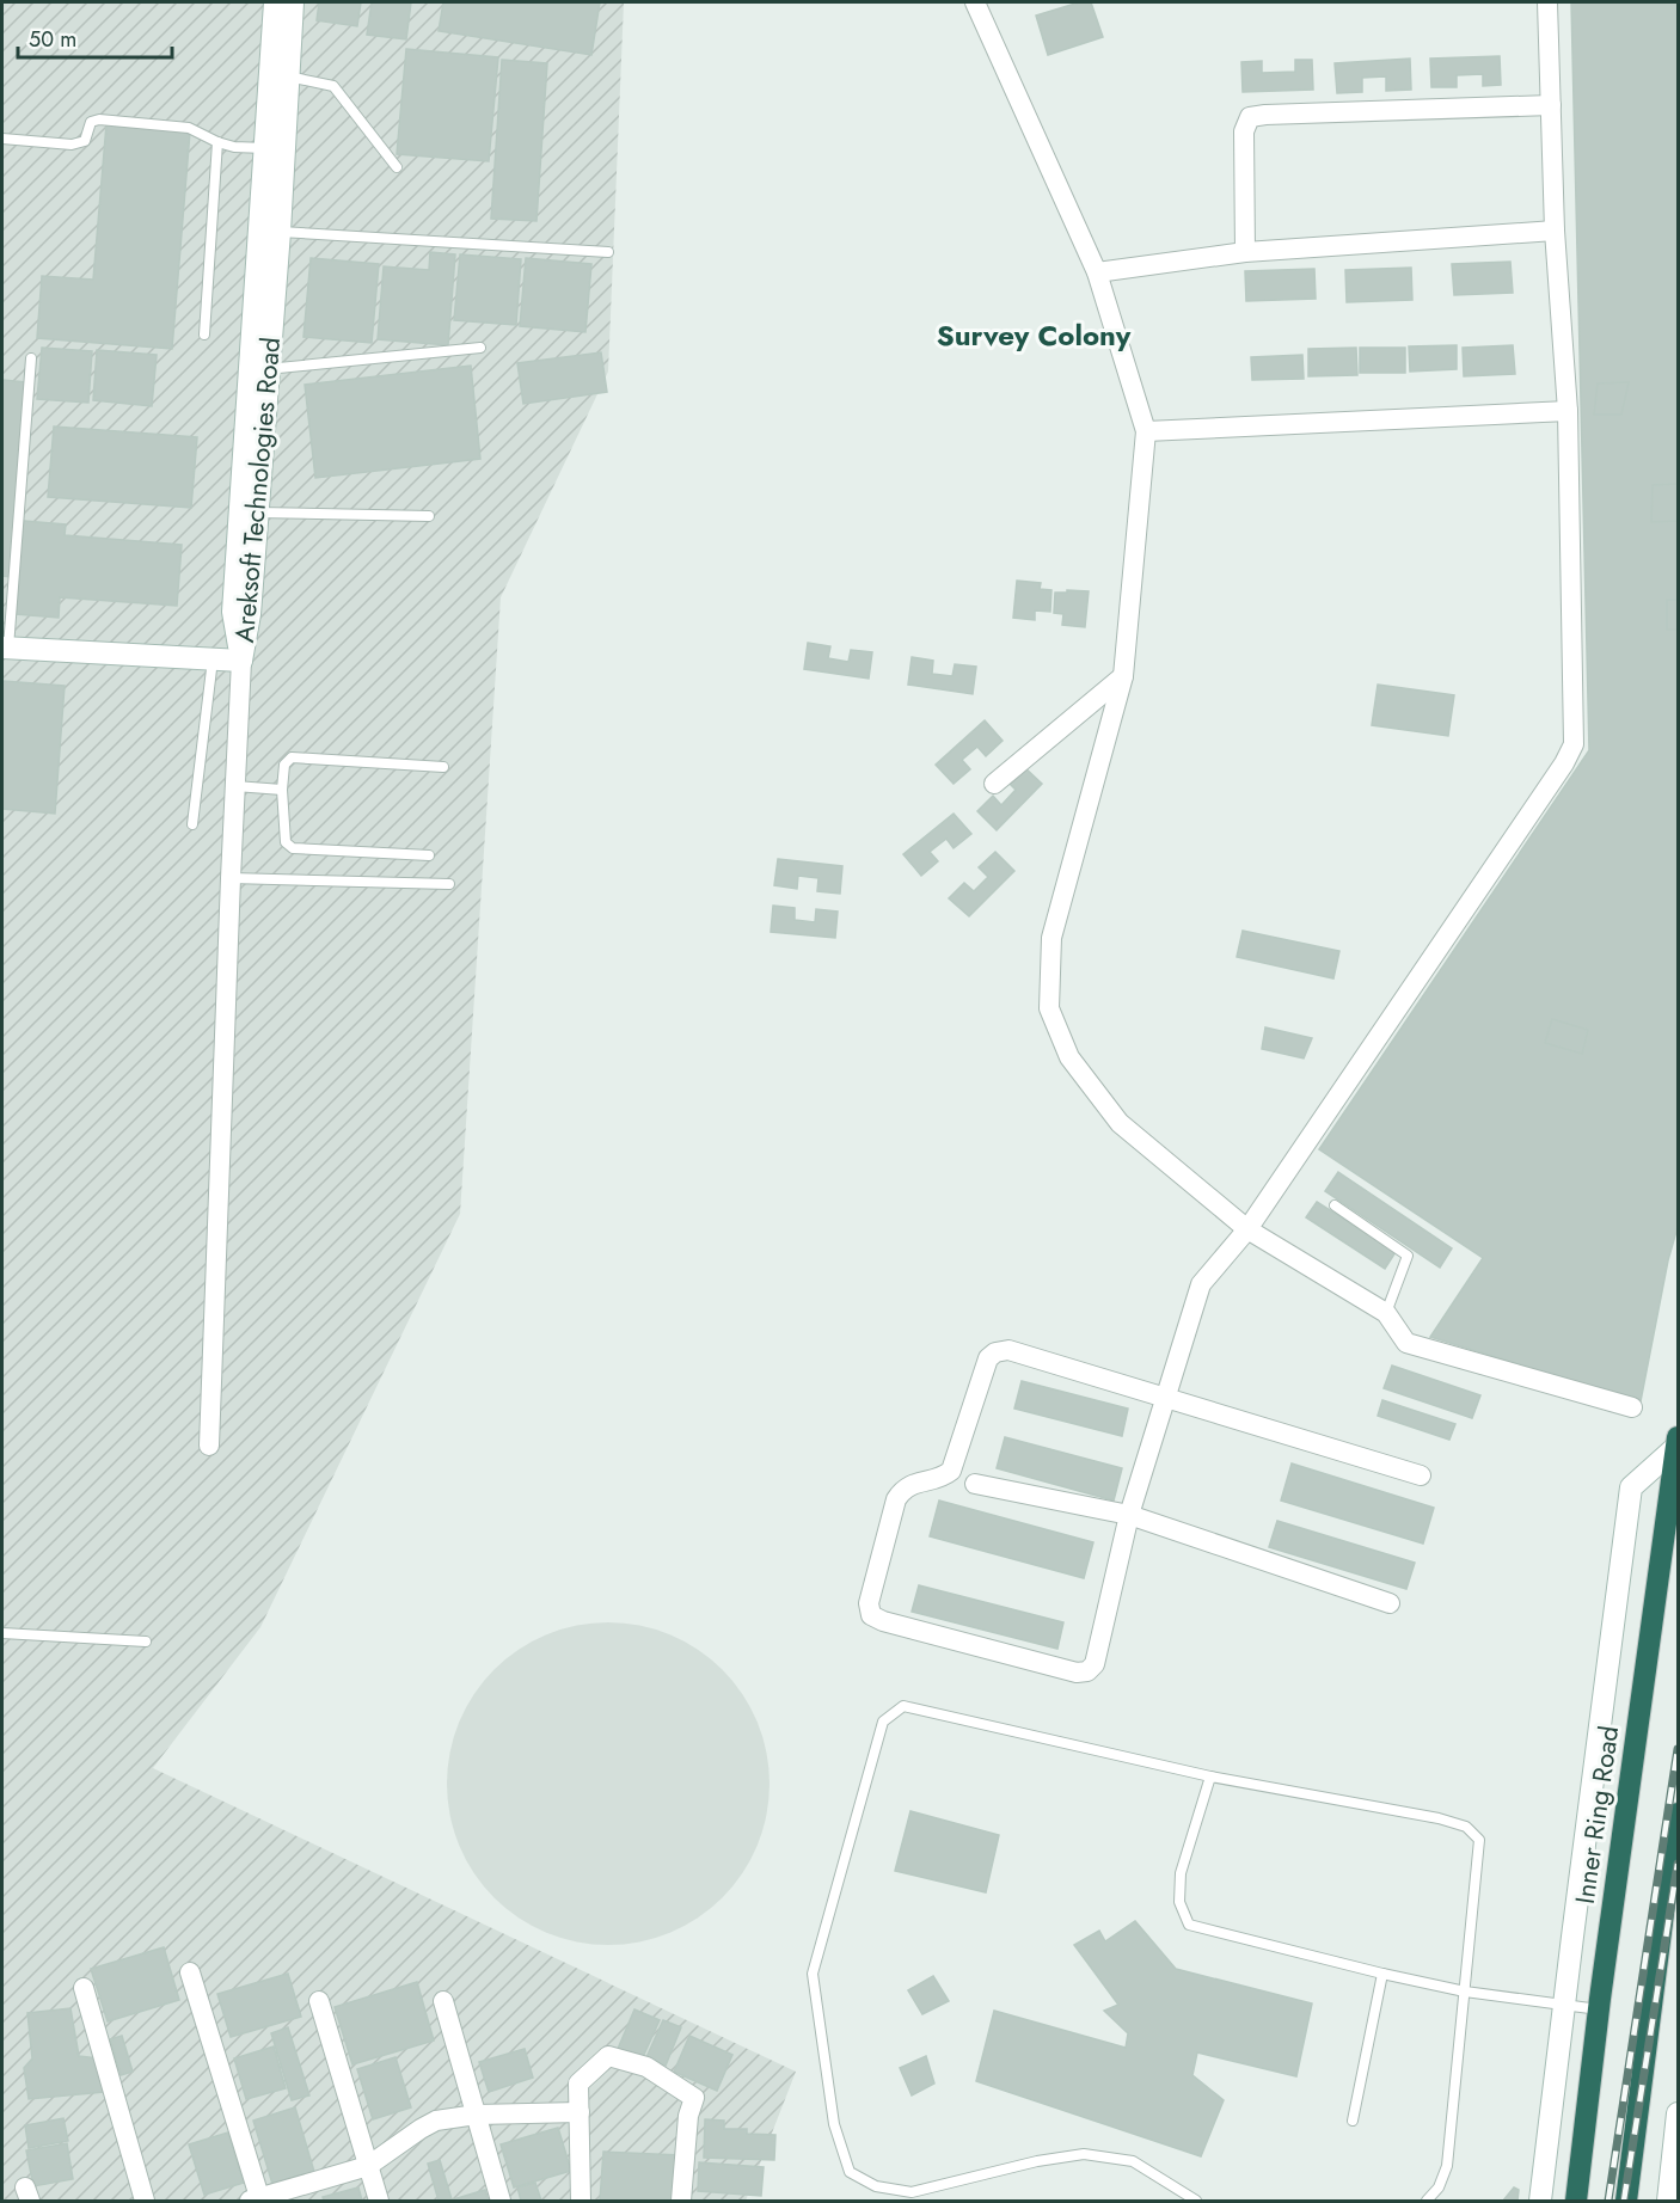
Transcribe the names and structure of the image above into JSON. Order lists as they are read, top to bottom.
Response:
{
  "streets": {
    "highway": ["Inner Ring Road"],
    "street": ["Areksoft Technologies Road"]
  },
  "districts": ["Survey Colony"],
  "scale_bar": "50 m"
}
